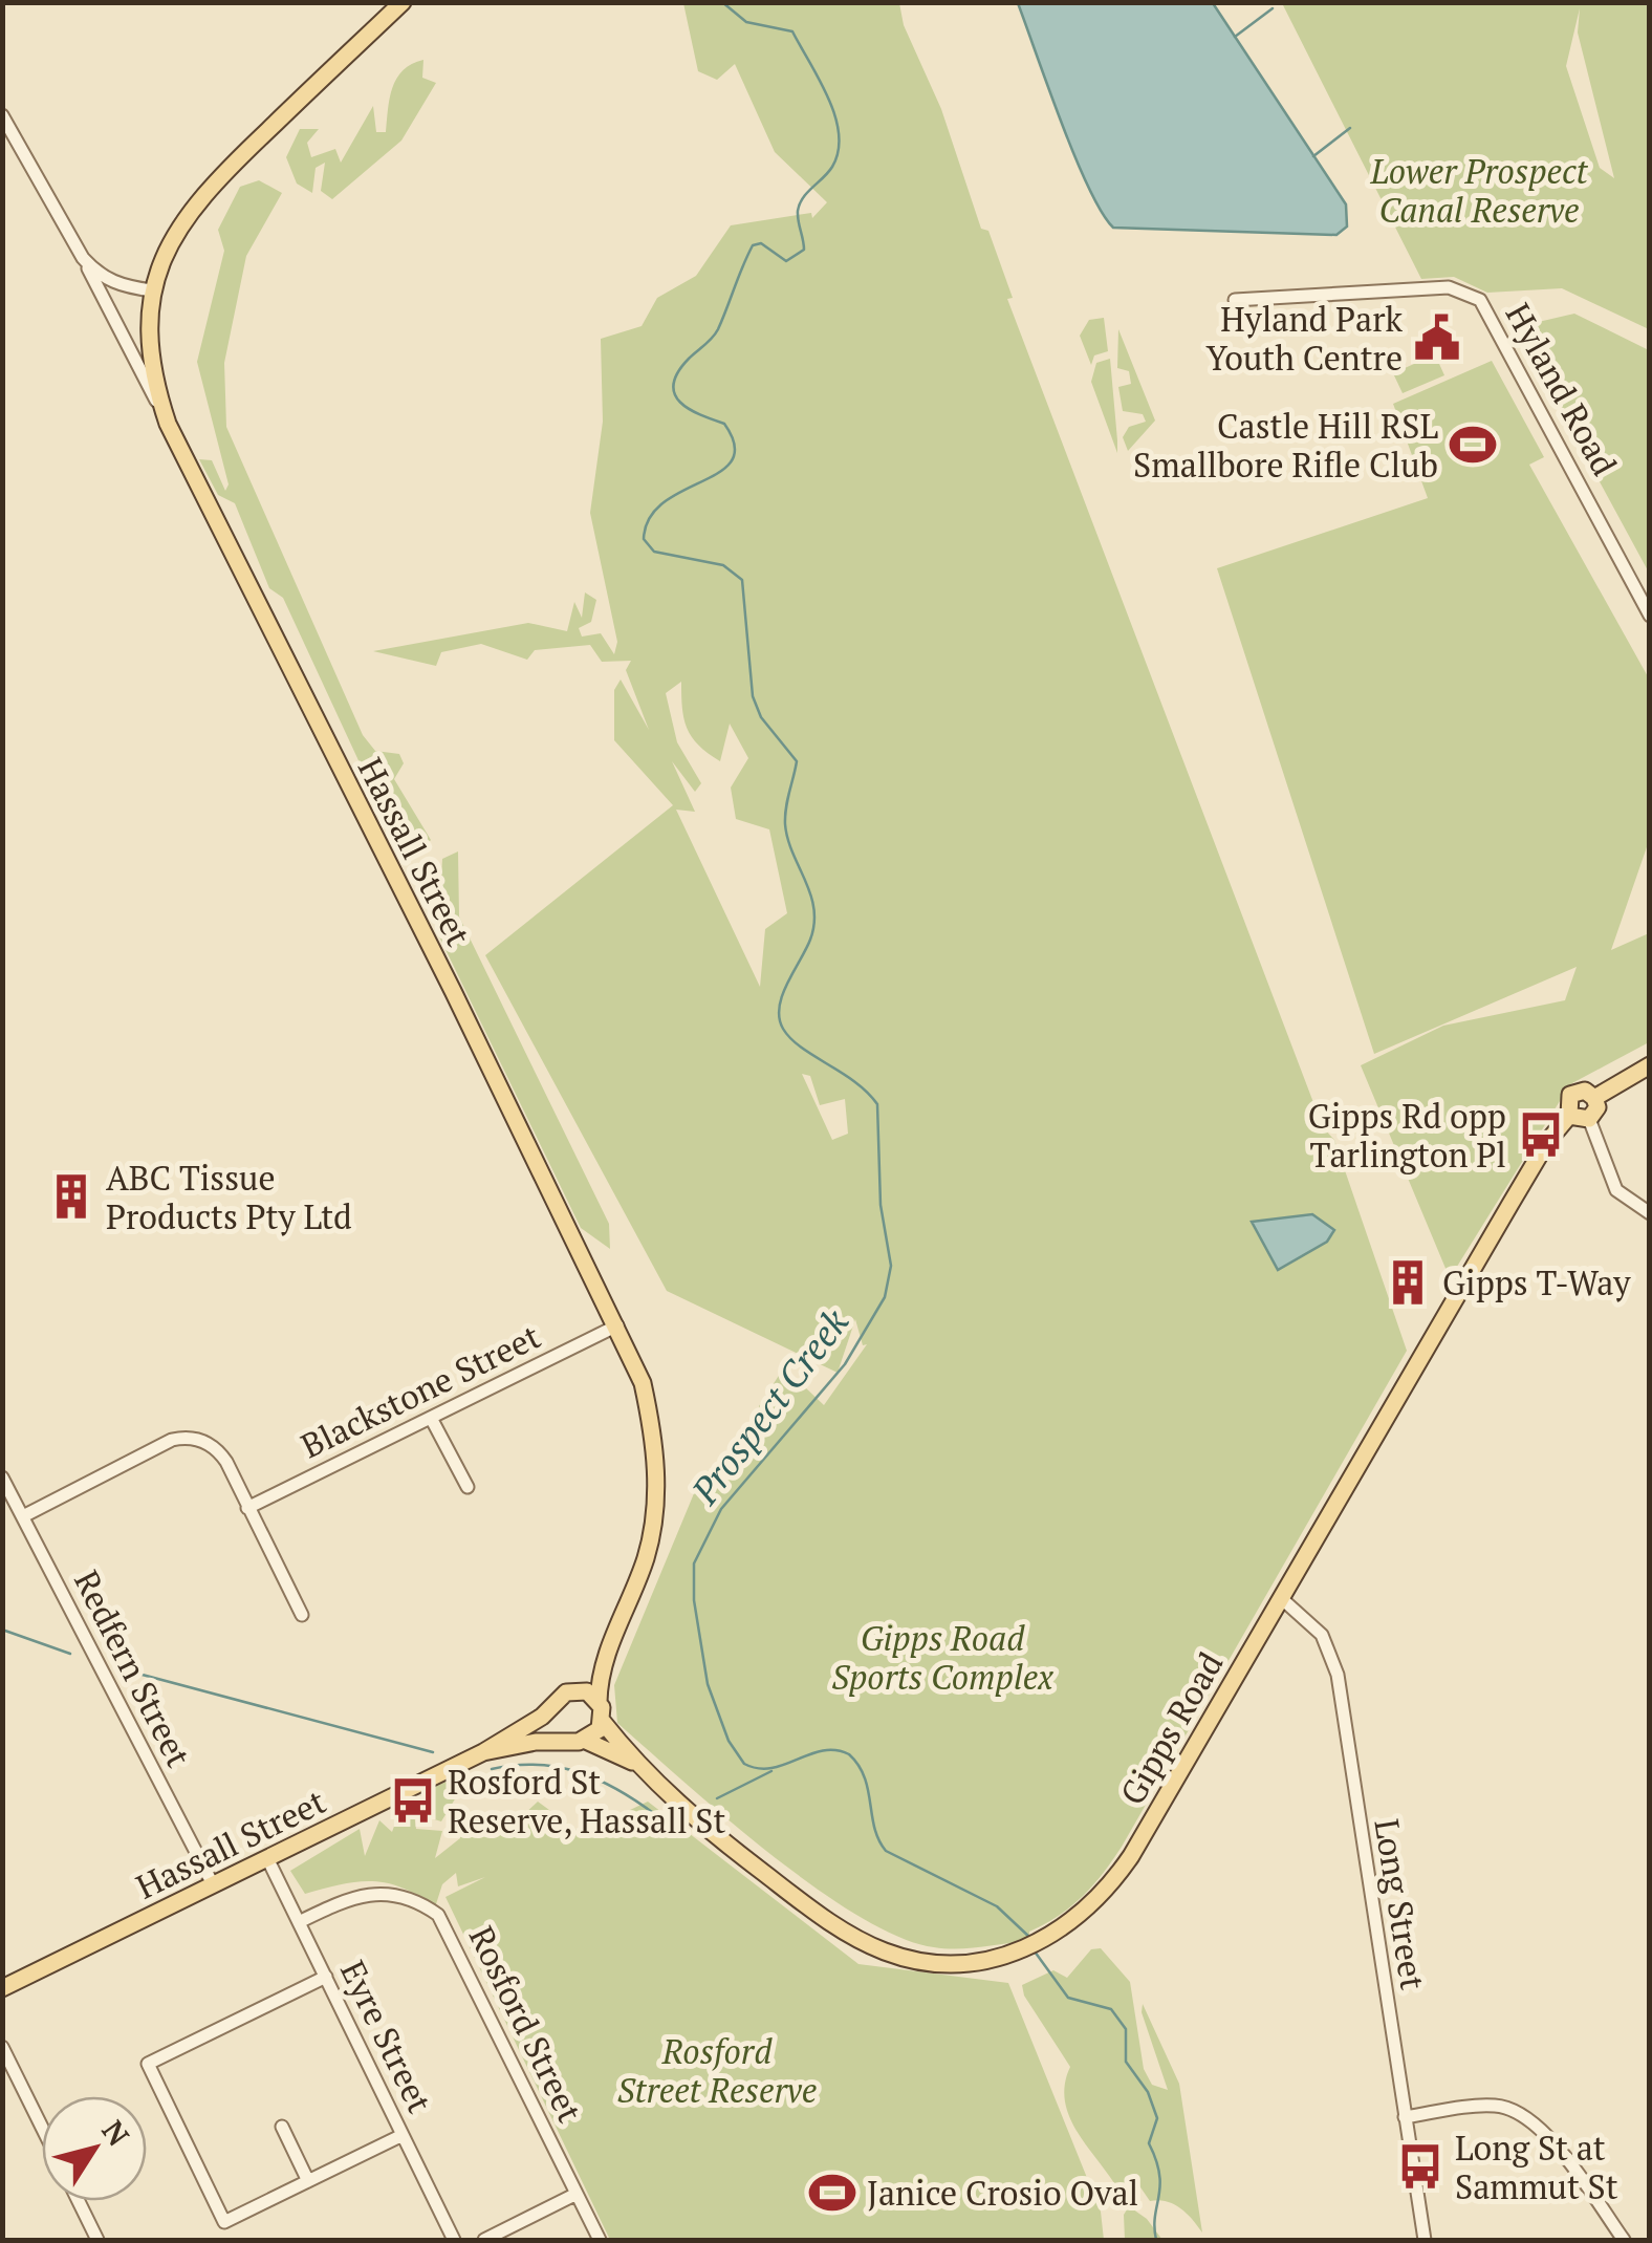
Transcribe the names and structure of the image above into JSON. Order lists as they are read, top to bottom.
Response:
{
  "streets": {
    "main road": ["Hassall Street", "Gipps Road"],
    "street": [
      "Hyland Road",
      "Blackstone Street",
      "Redfern Street",
      "Long Street",
      "Rosford Street",
      "Eyre Street"
    ]
  },
  "crossings": [
    ["Hassall Street", "Blackstone Street"],
    ["Hassall Street", "Redfern Street"],
    ["Hassall Street", "Gipps Road"],
    ["Hassall Street", "Eyre Street"],
    ["Gipps Road", "Long Street"],
    ["Rosford Street", "Eyre Street"]
  ],
  "water": ["Prospect Creek"],
  "parks": ["Lower Prospect Canal Reserve", "Gipps Road Sports Complex", "Rosford Street Reserve"],
  "places": {
    "public building": ["Hyland Park Youth Centre"],
    "sports": ["Castle Hill RSL Smallbore Rifle Club", "Janice Crosio Oval"],
    "bus stop": ["Gipps Rd opp Tarlington Pl", "Rosford St Reserve, Hassall St", "Long St at Sammut St"],
    "building": ["ABC Tissue Products Pty Ltd", "Gipps T-Way"]
  },
  "north": "top right"
}
